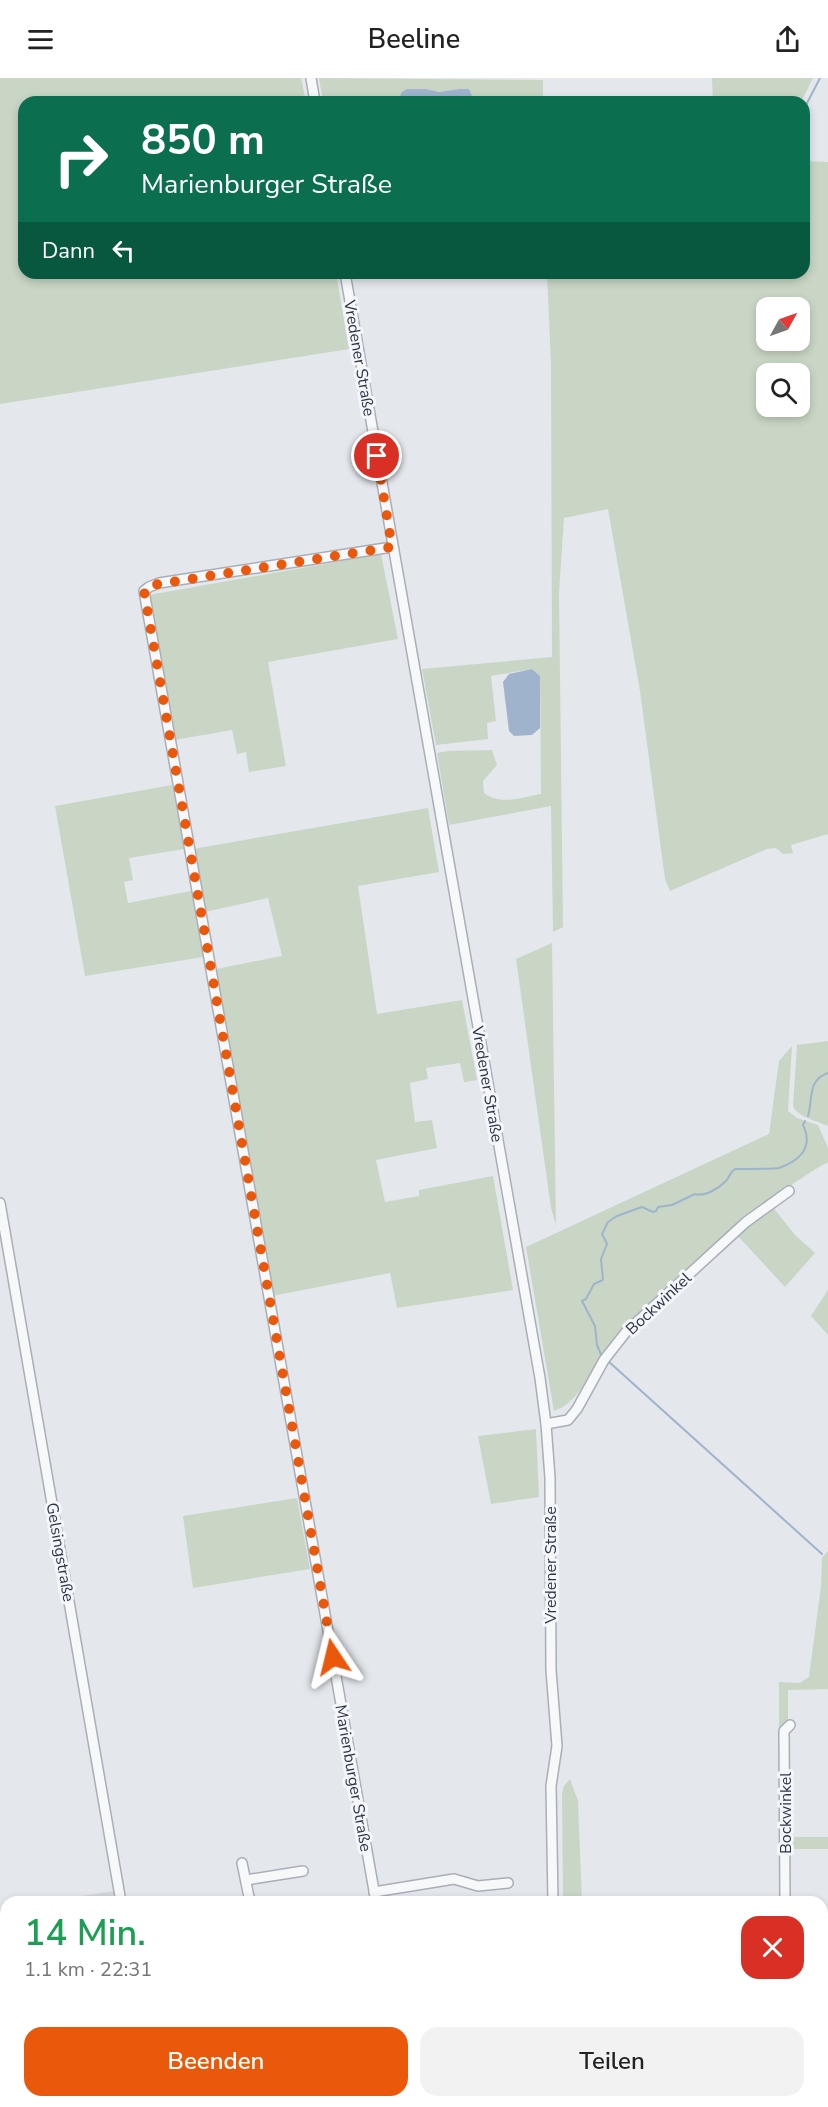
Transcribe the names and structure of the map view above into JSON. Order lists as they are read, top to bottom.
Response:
{
  "streets": {
    "street": [
      "Vredener Straße",
      "Bockwinkel",
      "Gelsingstraße",
      "Marienburger Straße"
    ]
  },
  "crossings": [
    ["Vredener Straße", "Bockwinkel"],
    ["Vredener Straße", "Marienburger Straße"]
  ],
  "north": "top right",
  "page": {
    "header": "Beeline",
    "turn": ["850 m", "Marienburger Straße"],
    "then": "Dann",
    "heading": ["14 Min.", "1.1 km · 22:31"],
    "buttons": ["Beenden", "Teilen"]
  }
}
